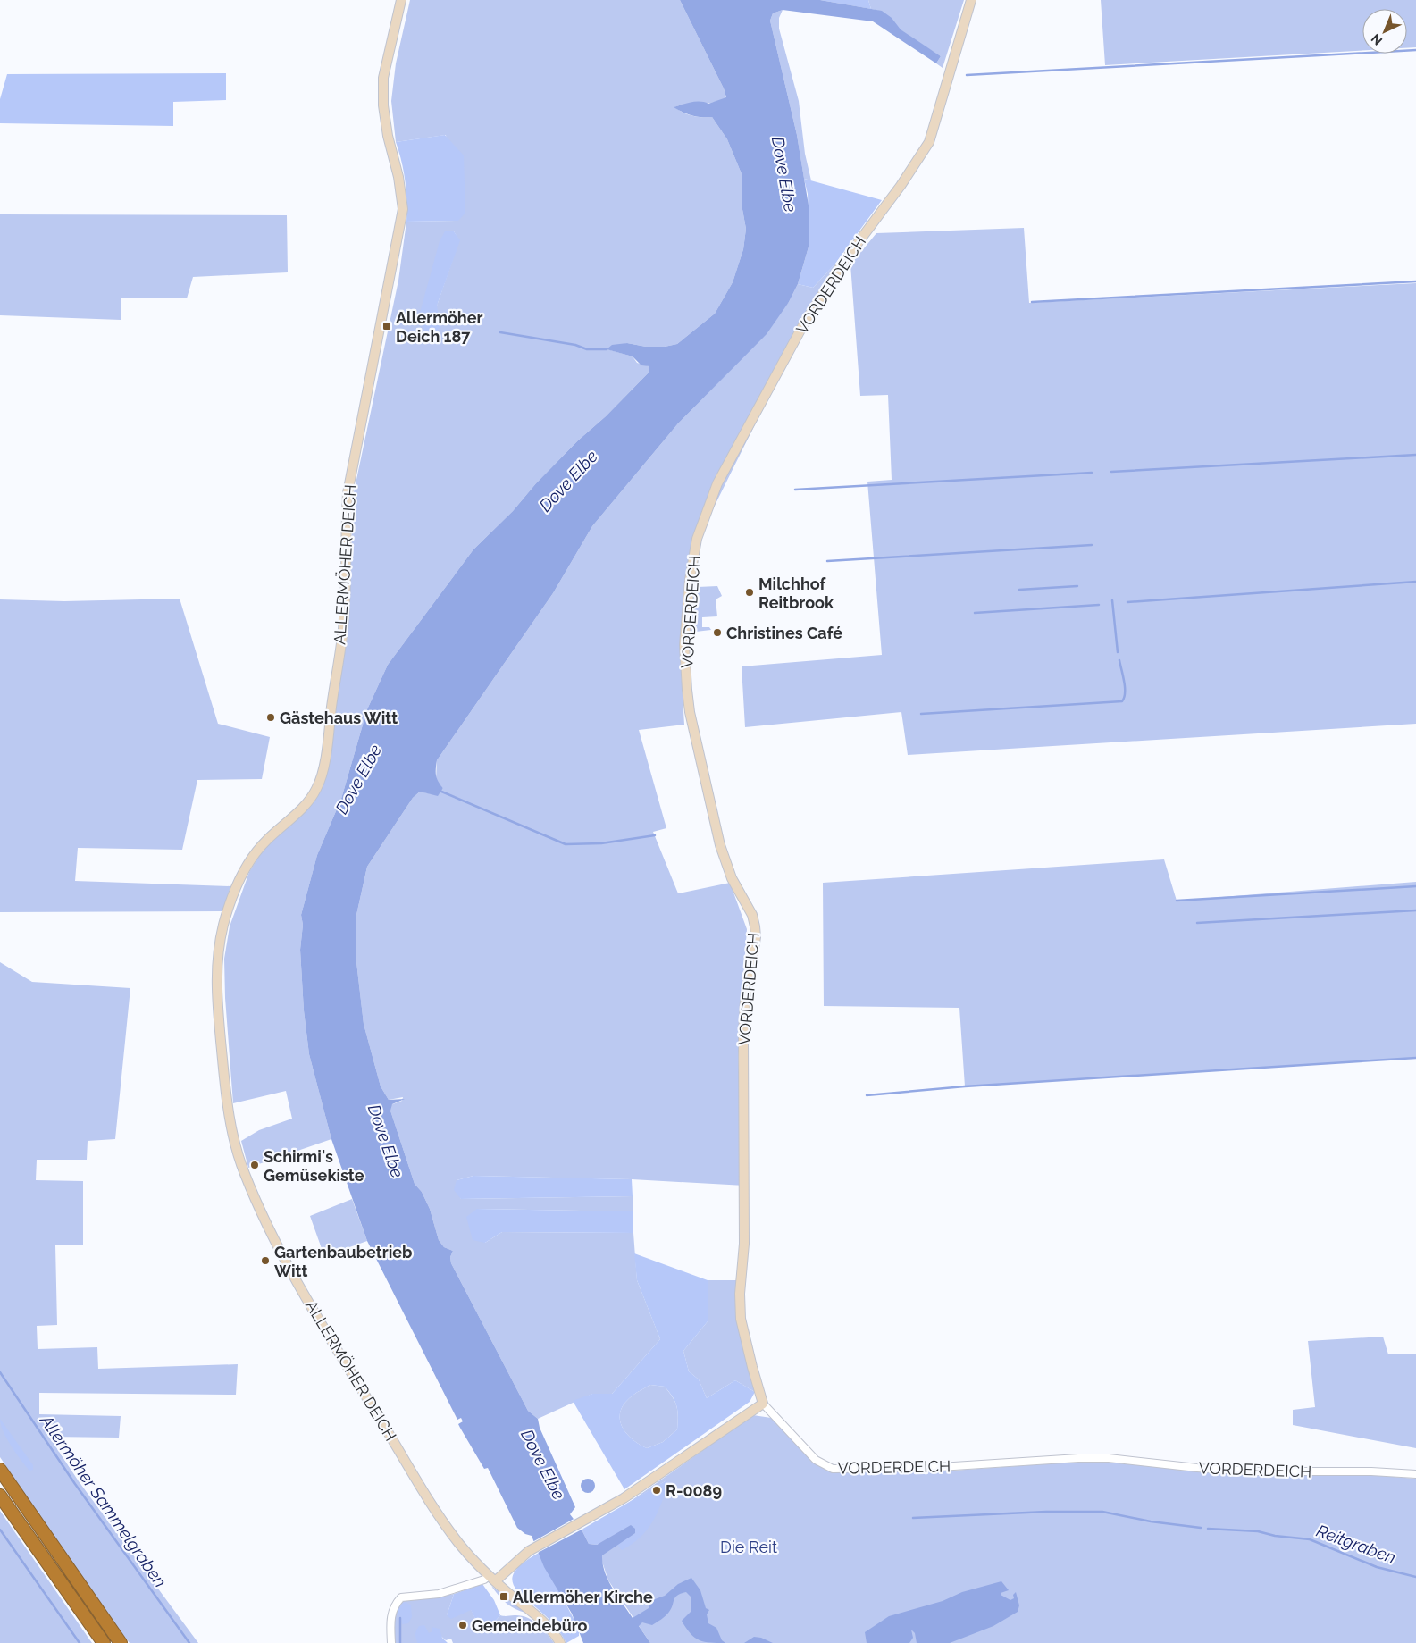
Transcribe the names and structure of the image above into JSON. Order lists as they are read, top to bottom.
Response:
{
  "streets": {
    "street": ["VORDERDEICH", "ALLERMÖHER DEICH"]
  },
  "water": ["Dove Elbe", "Allermöher Sammelgraben", "Reitgraben"],
  "parks": ["Die Reit"],
  "places": {
    "transit": ["Allermöher Deich 187", "Allermöher Kirche"],
    "other": [
      "Milchhof Reitbrook",
      "Christines Café",
      "Gästehaus Witt",
      "Schirmi's Gemüsekiste",
      "Gartenbaubetrieb Witt",
      "R-0089",
      "Gemeindebüro"
    ]
  },
  "north": "bottom left"
}
